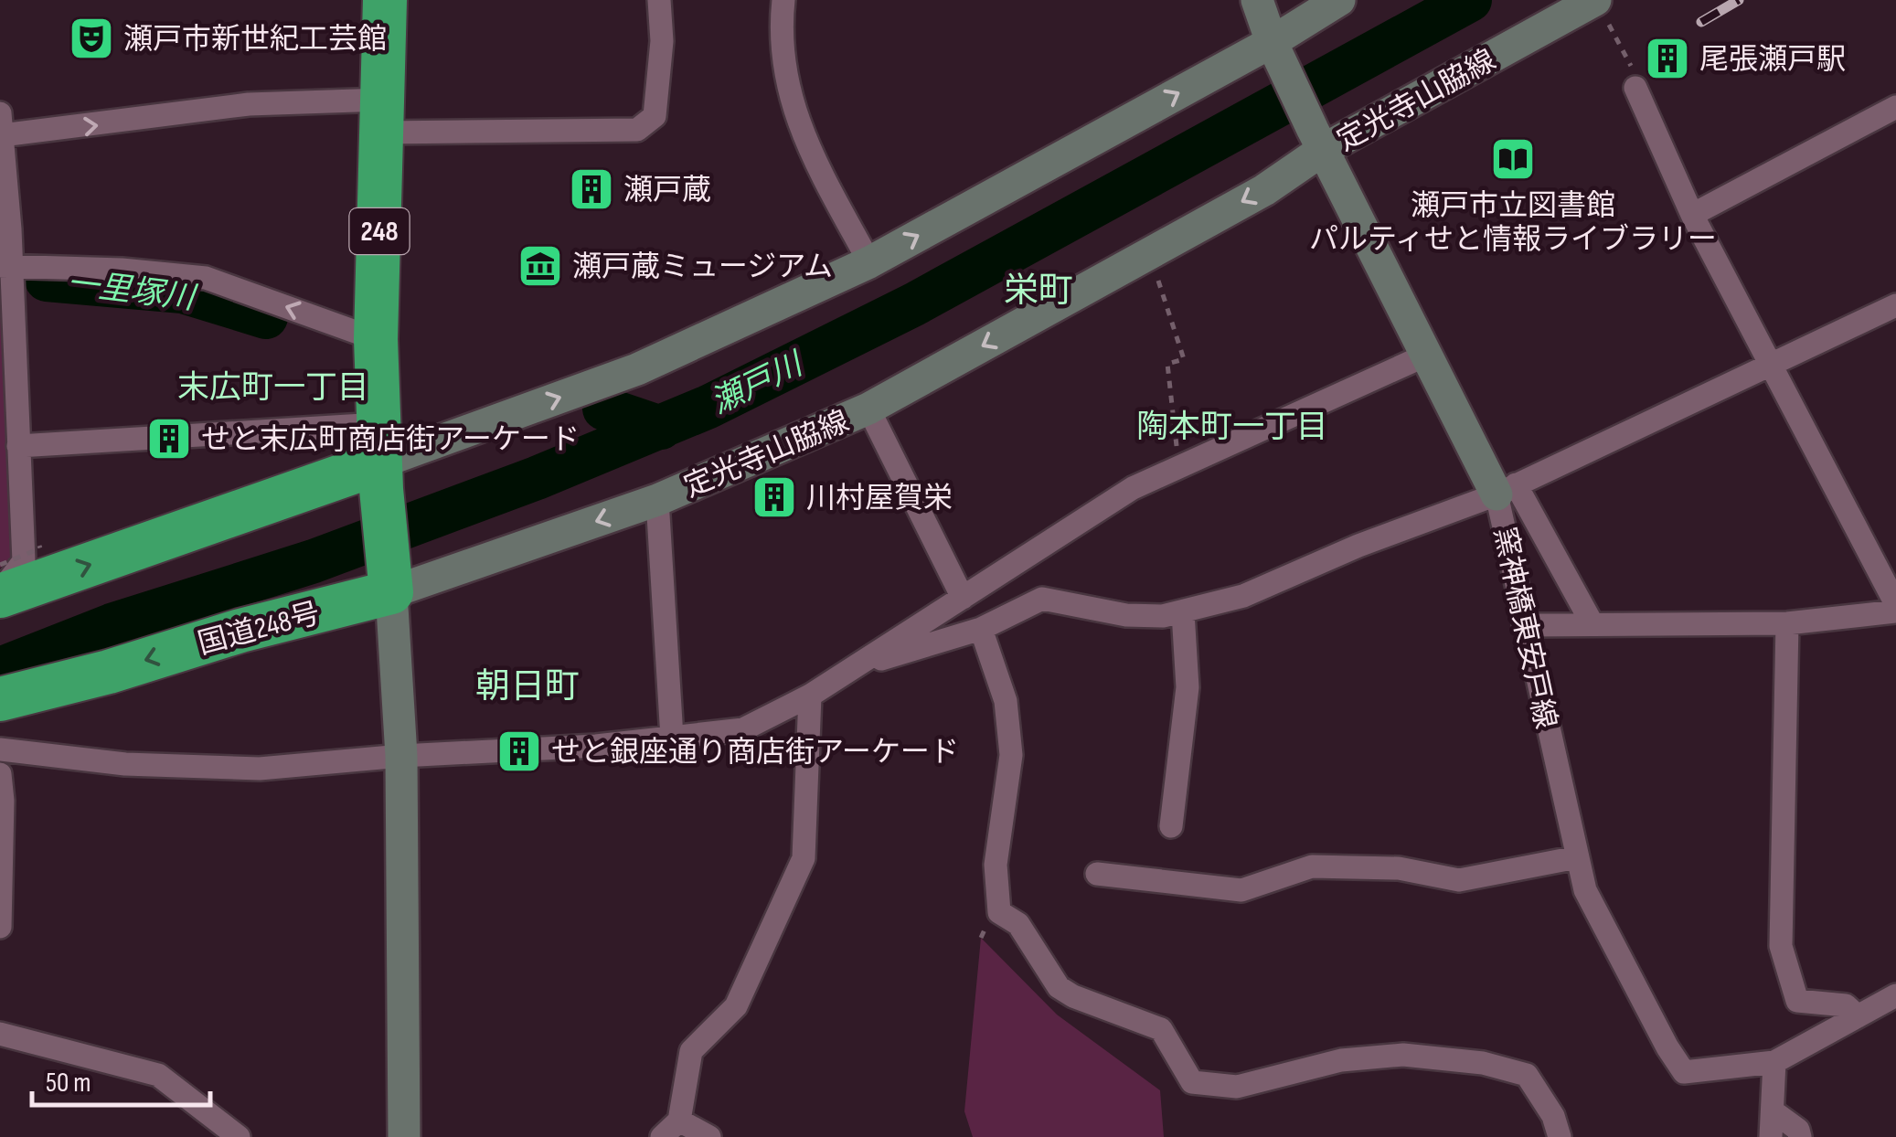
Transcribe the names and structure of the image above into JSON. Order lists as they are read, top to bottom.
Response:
{
  "streets": {
    "highway": ["248", "国道248号"],
    "main road": ["定光寺山脇線", "窯神橋東安戸線"]
  },
  "crossings": [
    ["定光寺山脇線", "248"],
    ["定光寺山脇線", "国道248号"],
    ["定光寺山脇線", "窯神橋東安戸線"],
    ["248", "国道248号"]
  ],
  "districts": [
    "栄町",
    "末広町一丁目",
    "陶本町一丁目",
    "朝日町"
  ],
  "water": ["一里塚川", "瀬戸川"],
  "places": {
    "theatre": ["瀬戸市新世紀工芸館"],
    "building": [
      "尾張瀬戸駅",
      "瀬戸蔵",
      "せと末広町商店街アーケード",
      "川村屋賀栄",
      "せと銀座通り商店街アーケード"
    ],
    "library": ["瀬戸市立図書館 パルティせと情報ライブラリー"],
    "museum": ["瀬戸蔵ミュージアム"]
  },
  "scale_bar": "50 m"
}
